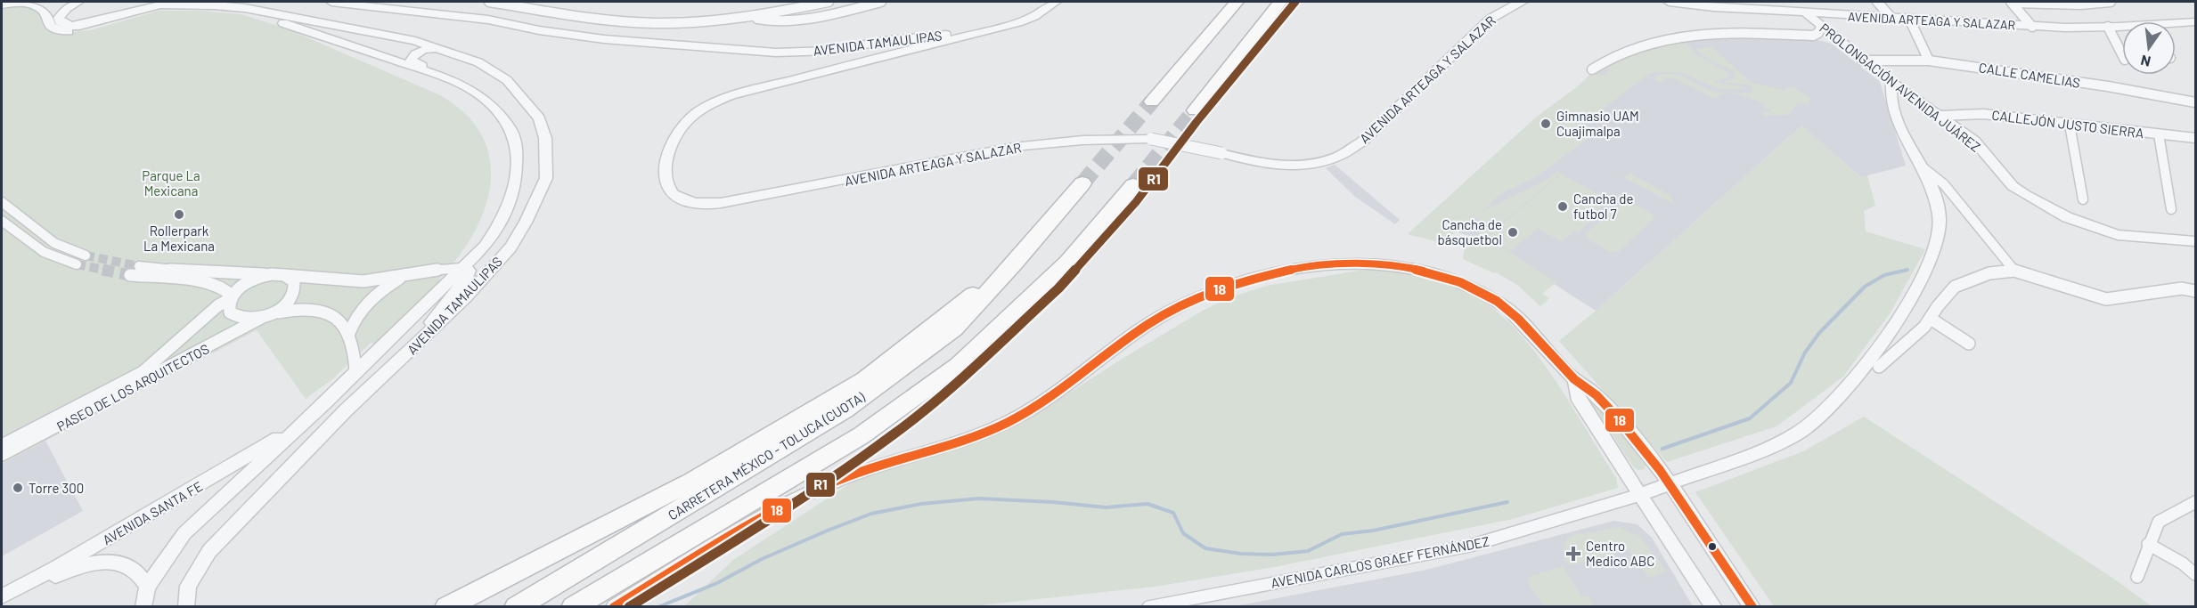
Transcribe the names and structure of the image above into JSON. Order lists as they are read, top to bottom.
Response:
{
  "streets": {
    "highway": ["CARRETERA MÉXICO - TOLUCA (CUOTA)"],
    "street": [
      "AVENIDA ARTEAGA Y SALAZAR",
      "AVENIDA TAMAULIPAS",
      "CALLE CAMELIAS",
      "PROLONGACIÓN AVENIDA JUÁREZ",
      "CALLEJÓN JUSTO SIERRA",
      "PASEO DE LOS ARQUITECTOS",
      "AVENIDA SANTA FE",
      "AVENIDA CARLOS GRAEF FERNÁNDEZ"
    ]
  },
  "crossings": [
    ["AVENIDA ARTEAGA Y SALAZAR", "AVENIDA TAMAULIPAS"],
    ["AVENIDA ARTEAGA Y SALAZAR", "PROLONGACIÓN AVENIDA JUÁREZ"],
    ["AVENIDA TAMAULIPAS", "AVENIDA SANTA FE"],
    ["CALLE CAMELIAS", "PROLONGACIÓN AVENIDA JUÁREZ"],
    ["PROLONGACIÓN AVENIDA JUÁREZ", "CALLEJÓN JUSTO SIERRA"]
  ],
  "parks": ["Parque La Mexicana"],
  "places": {
    "other": [
      "Gimnasio UAM Cuajimalpa",
      "Cancha de futbol 7",
      "Rollerpark La Mexicana",
      "Cancha de básquetbol",
      "Torre 300"
    ],
    "health": ["Centro Medico ABC"]
  },
  "lines": ["transit line R1", "transit line 18"],
  "north": "bottom"
}
